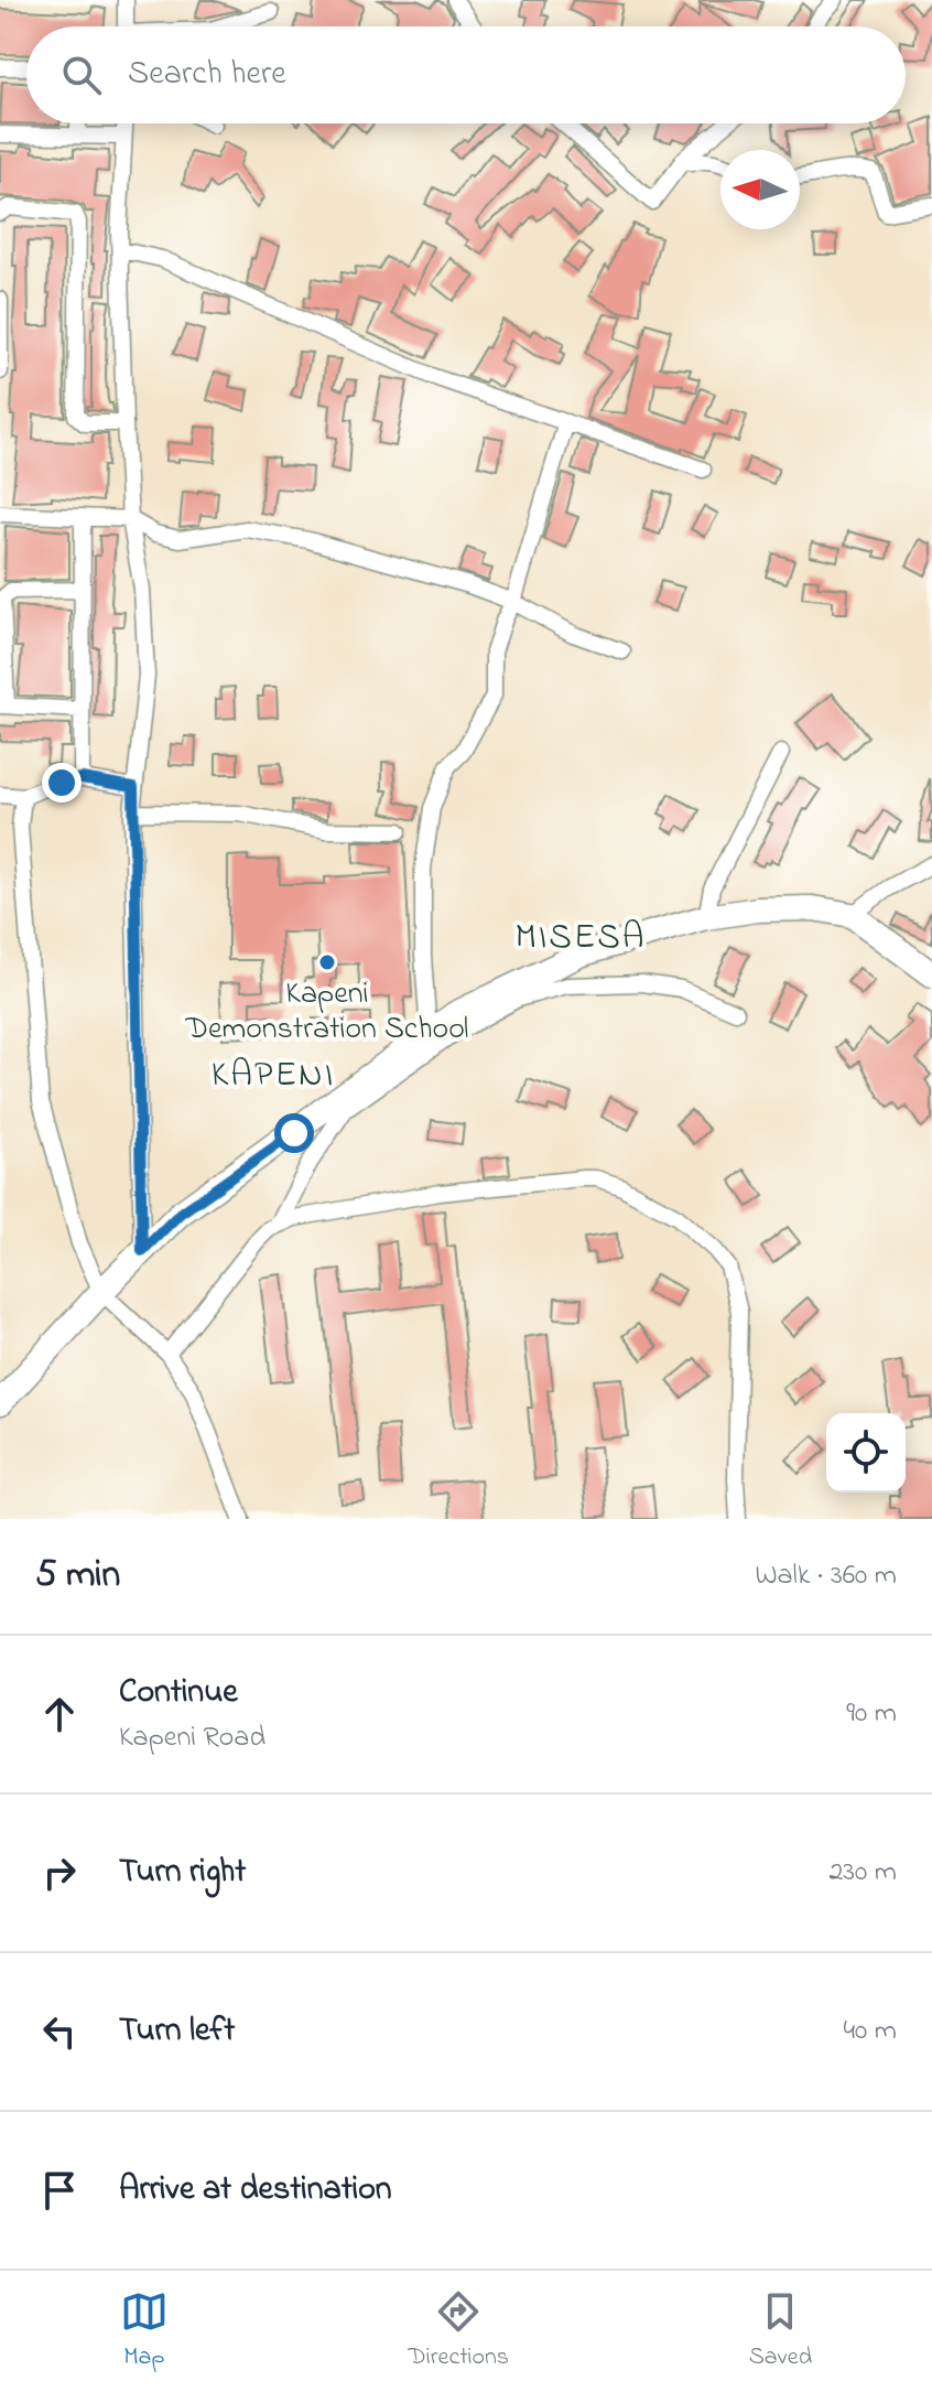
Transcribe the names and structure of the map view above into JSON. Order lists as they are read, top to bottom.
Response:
{
  "districts": ["MISESA", "KAPENI"],
  "places": ["Kapeni Demonstration School"],
  "north": "left",
  "page": {
    "search": "Search here",
    "heading": ["5 min", "Walk · 360 m"],
    "list": [
      ["Continue", "Kapeni Road", "90 m"],
      ["Turn right", "230 m"],
      ["Turn left", "40 m"],
      "Arrive at destination"
    ],
    "nav": ["Map", "Directions", "Saved"]
  }
}
